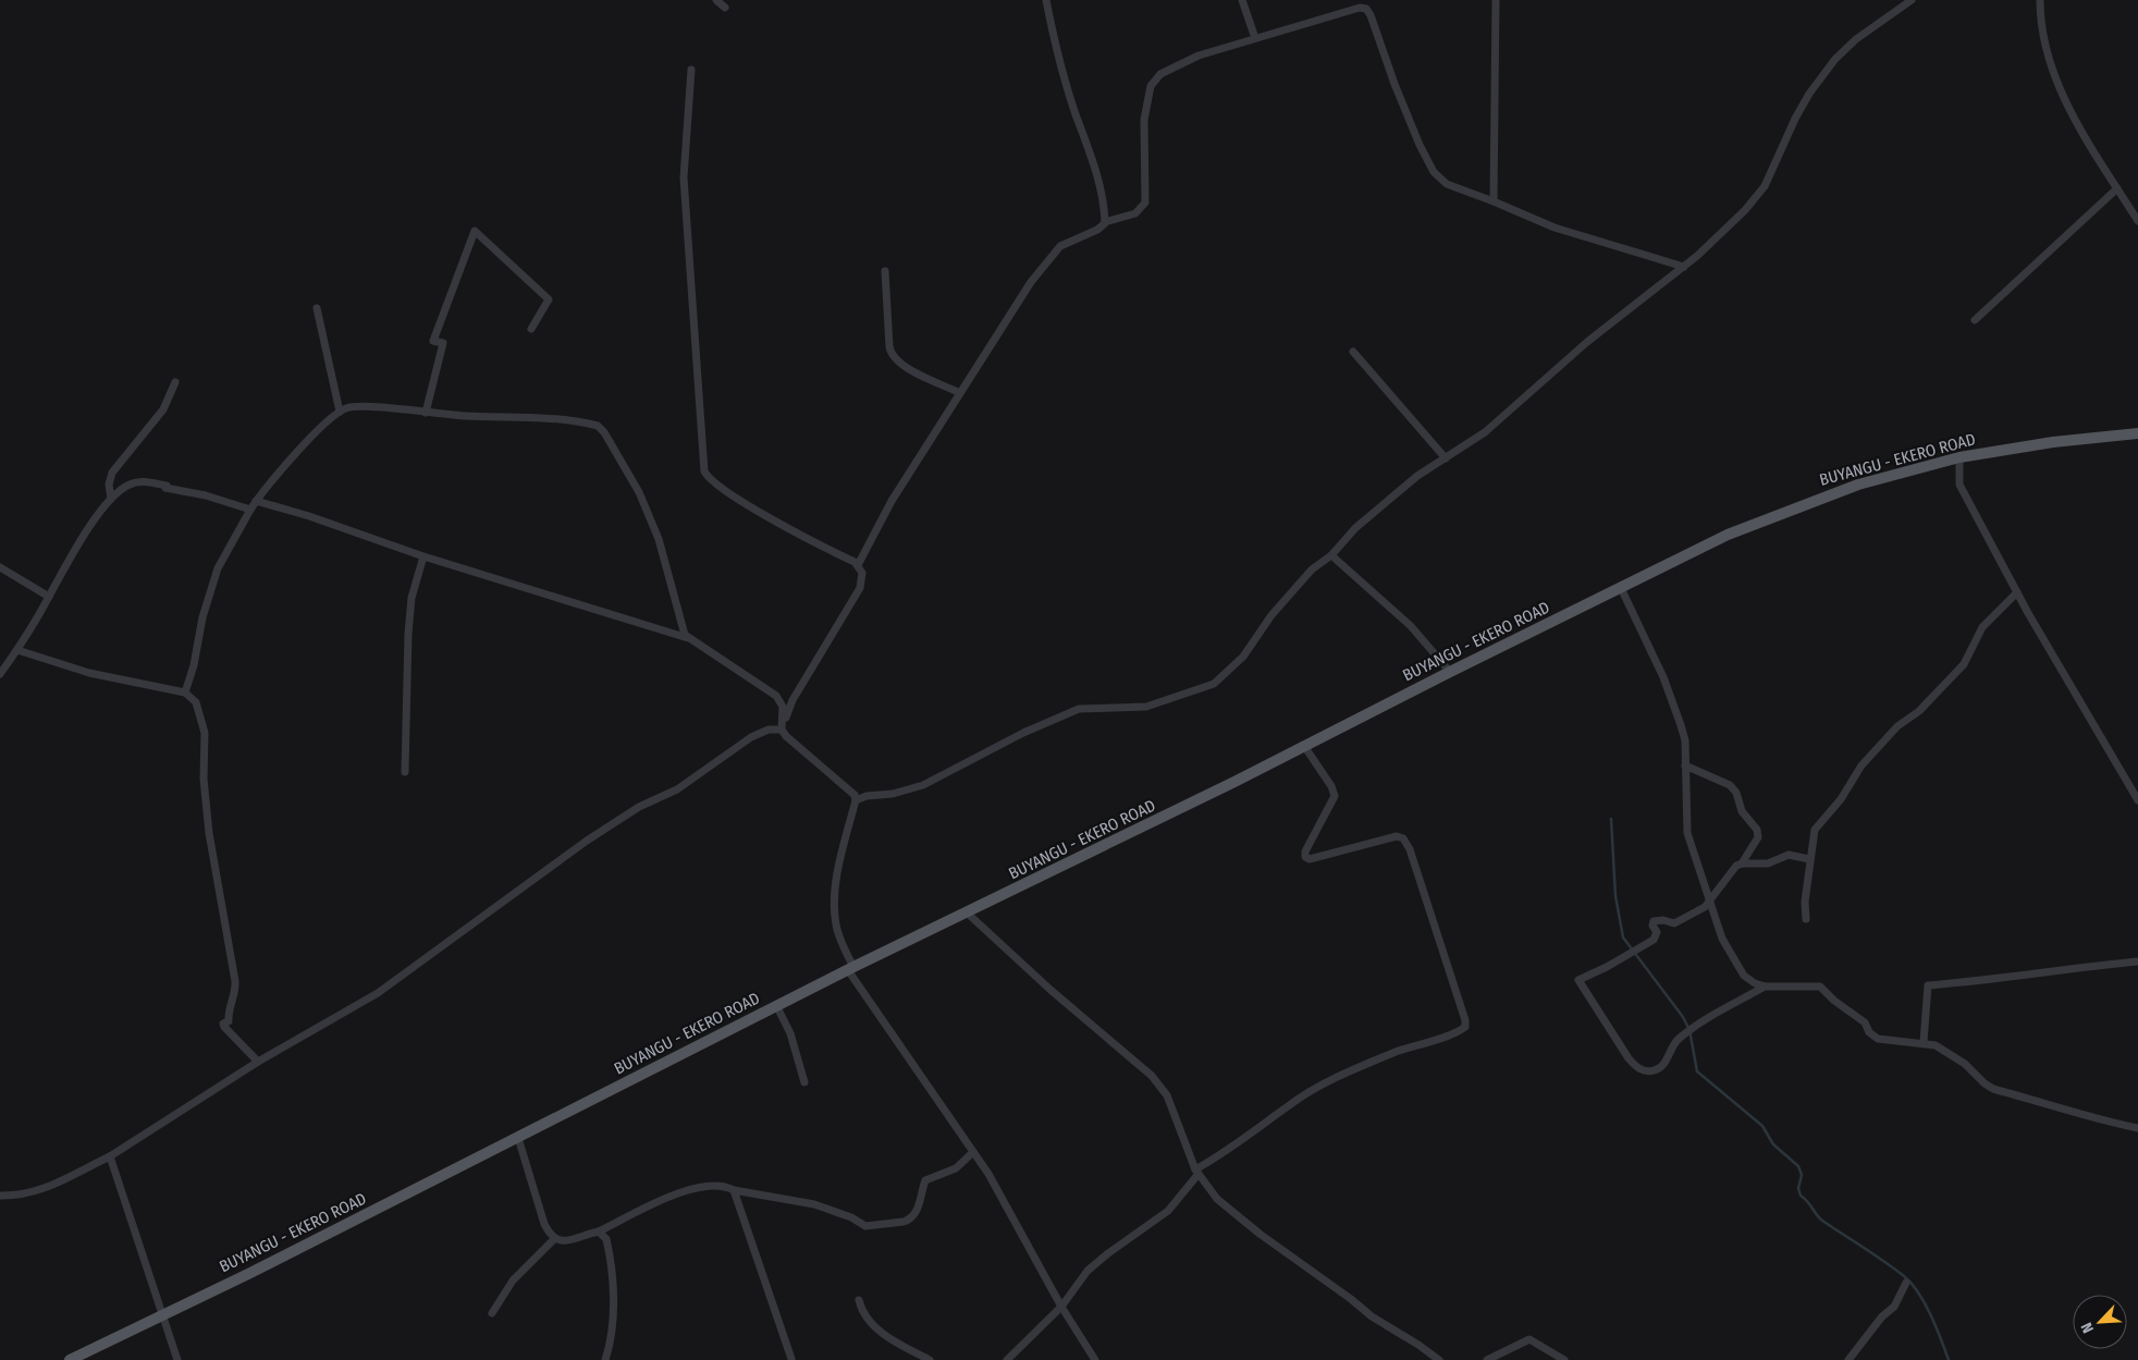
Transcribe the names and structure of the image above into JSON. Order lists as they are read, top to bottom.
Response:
{
  "streets": {
    "main road": ["BUYANGU - EKERO ROAD"]
  },
  "north": "bottom left"
}
